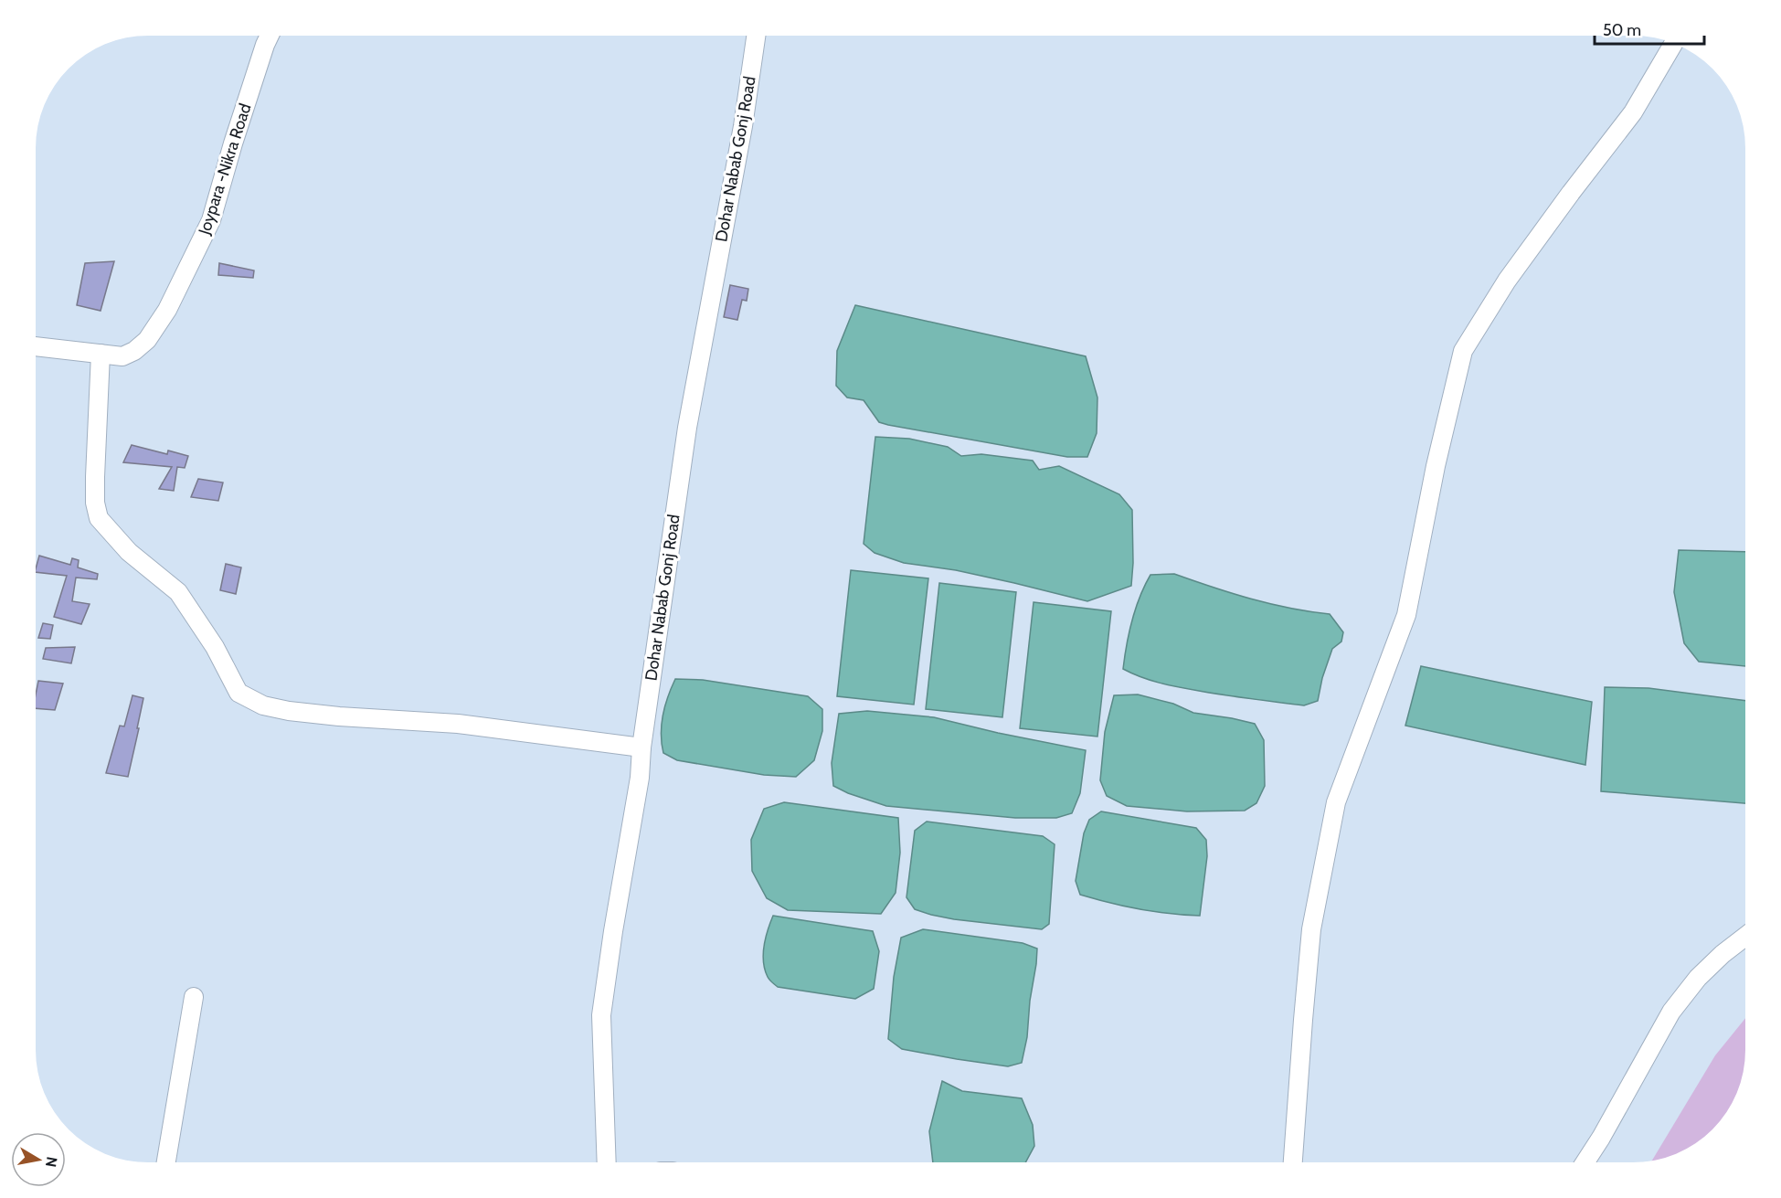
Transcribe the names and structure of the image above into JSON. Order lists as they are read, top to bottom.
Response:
{
  "streets": {
    "street": ["Dohar Nabab Gonj Road", "Joypara -Nikra Road"]
  },
  "scale_bar": "50 m",
  "north": "right"
}
